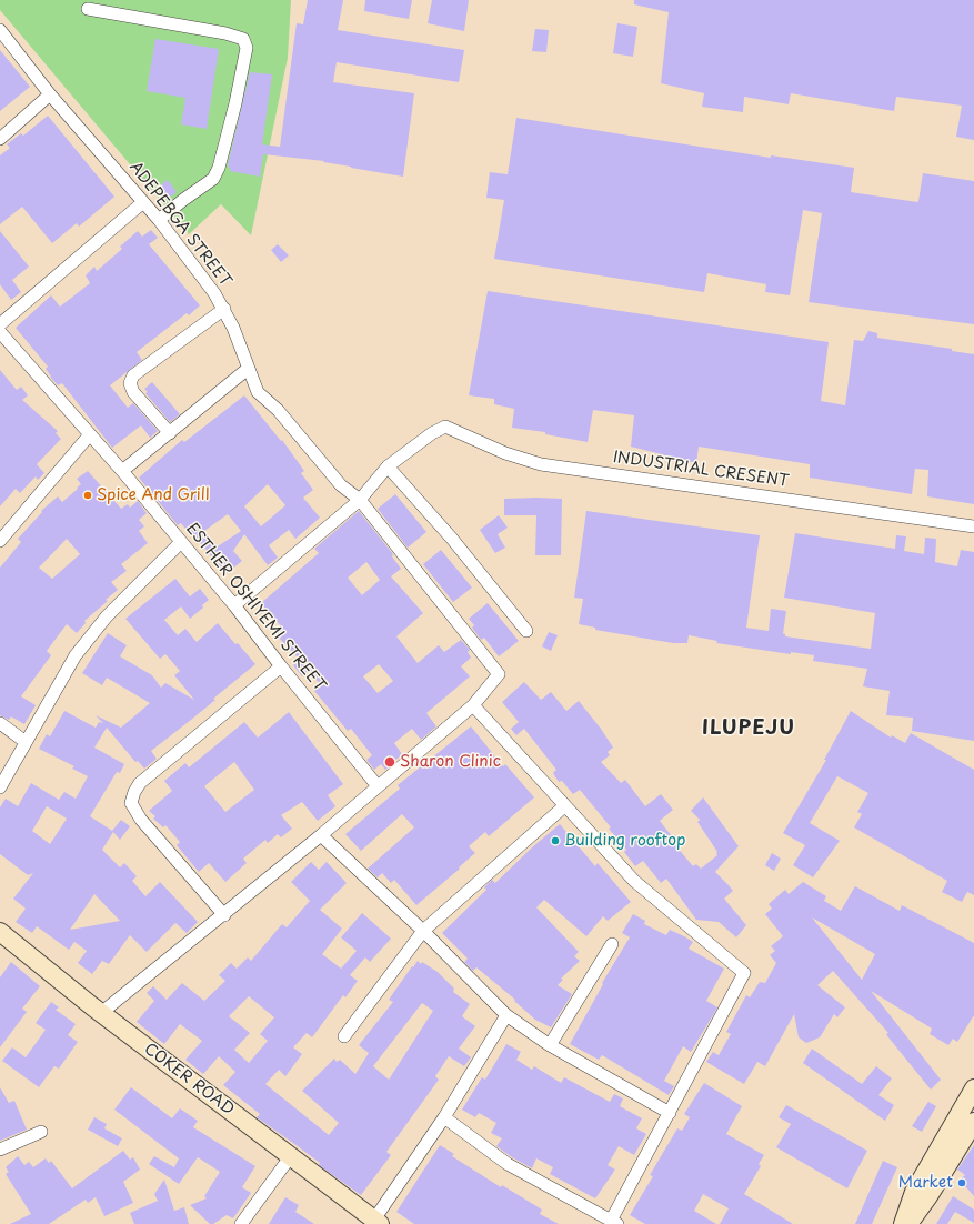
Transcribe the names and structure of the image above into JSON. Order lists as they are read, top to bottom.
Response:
{
  "streets": {
    "main road": ["COKER ROAD"],
    "street": ["ADEPEBGA STREET", "INDUSTRIAL CRESENT", "ESTHER OSHIYEMI STREET"]
  },
  "districts": ["ILUPEJU"],
  "places": [
    "Spice And Grill",
    "Sharon Clinic",
    "Building rooftop",
    "Market"
  ]
}
